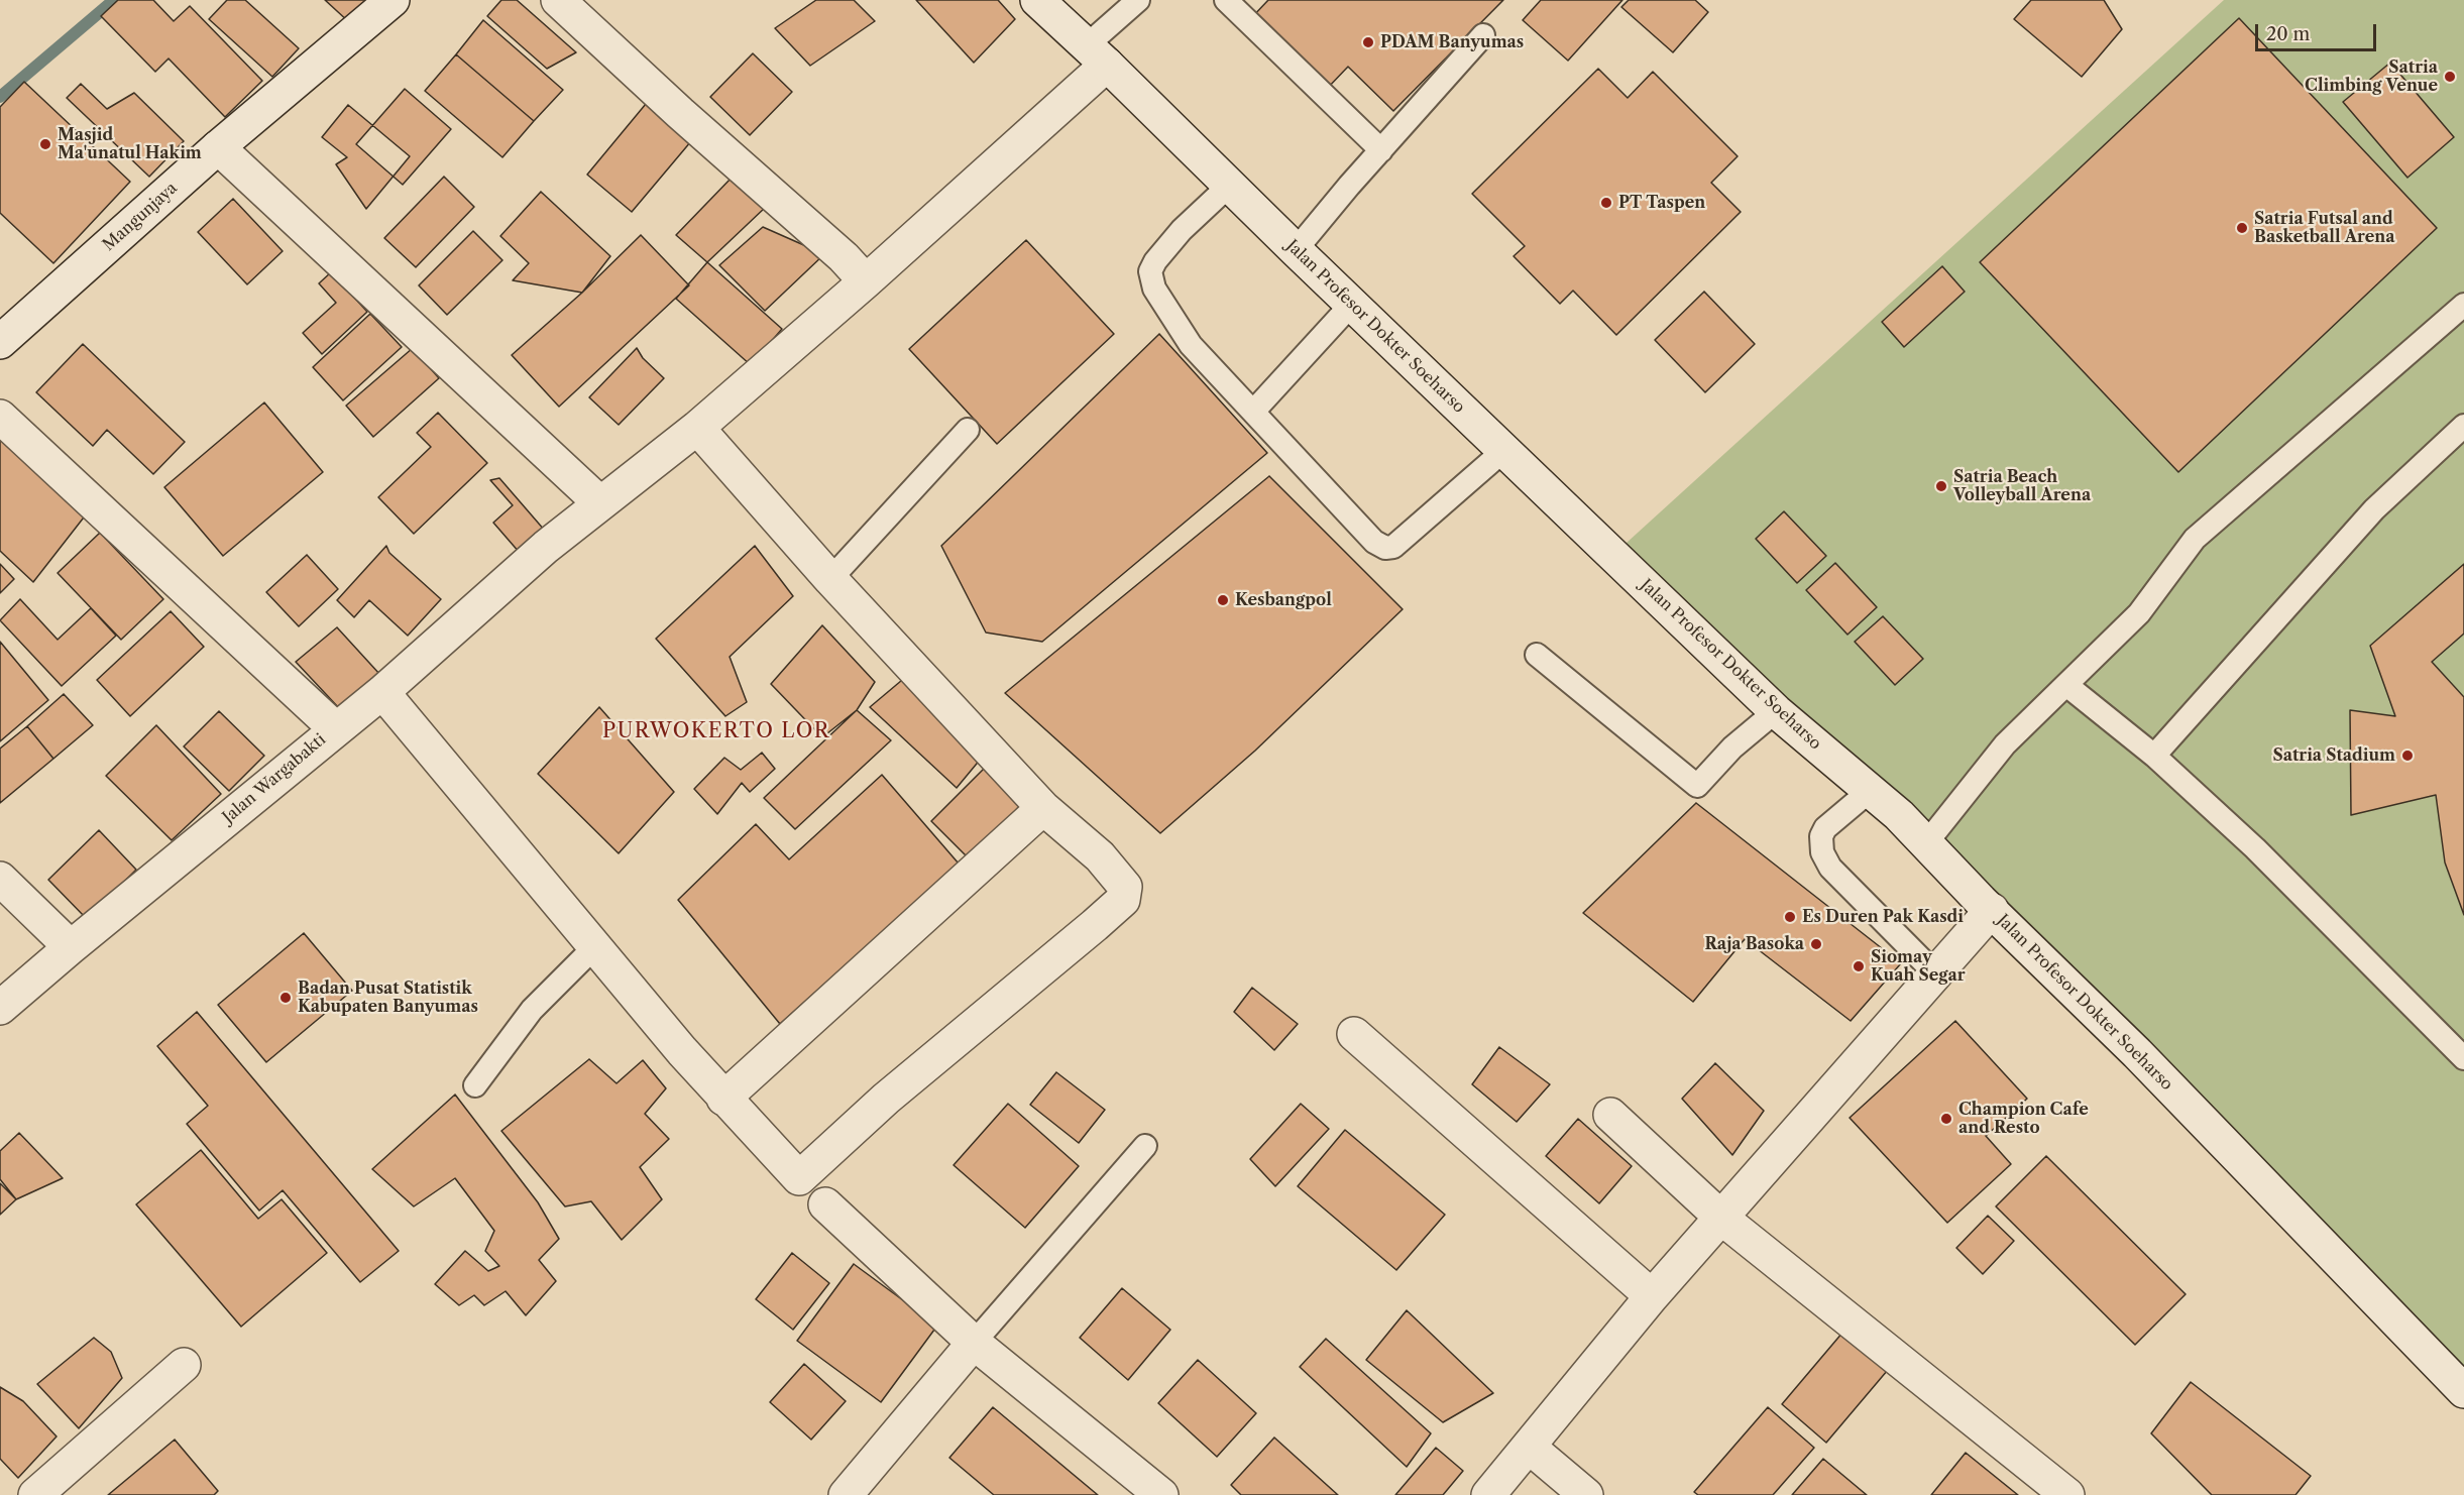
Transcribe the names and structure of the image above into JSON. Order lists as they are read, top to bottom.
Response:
{
  "streets": {
    "street": ["Mangunjaya", "Jalan Profesor Dokter Soeharso", "Jalan Wargabakti"]
  },
  "crossings": [
    ["Jalan Profesor Dokter Soeharso", "Jalan Wargabakti"]
  ],
  "districts": ["PURWOKERTO LOR"],
  "places": [
    "PDAM Banyumas",
    "Satria Climbing Venue",
    "Masjid Ma'unatul Hakim",
    "PT Taspen",
    "Satria Futsal and Basketball Arena",
    "Satria Beach Volleyball Arena",
    "Kesbangpol",
    "Satria Stadium",
    "Es Duren Pak Kasdi",
    "Raja Basoka",
    "Siomay Kuah Segar",
    "Badan Pusat Statistik Kabupaten Banyumas",
    "Champion Cafe and Resto"
  ],
  "scale_bar": "20 m"
}
